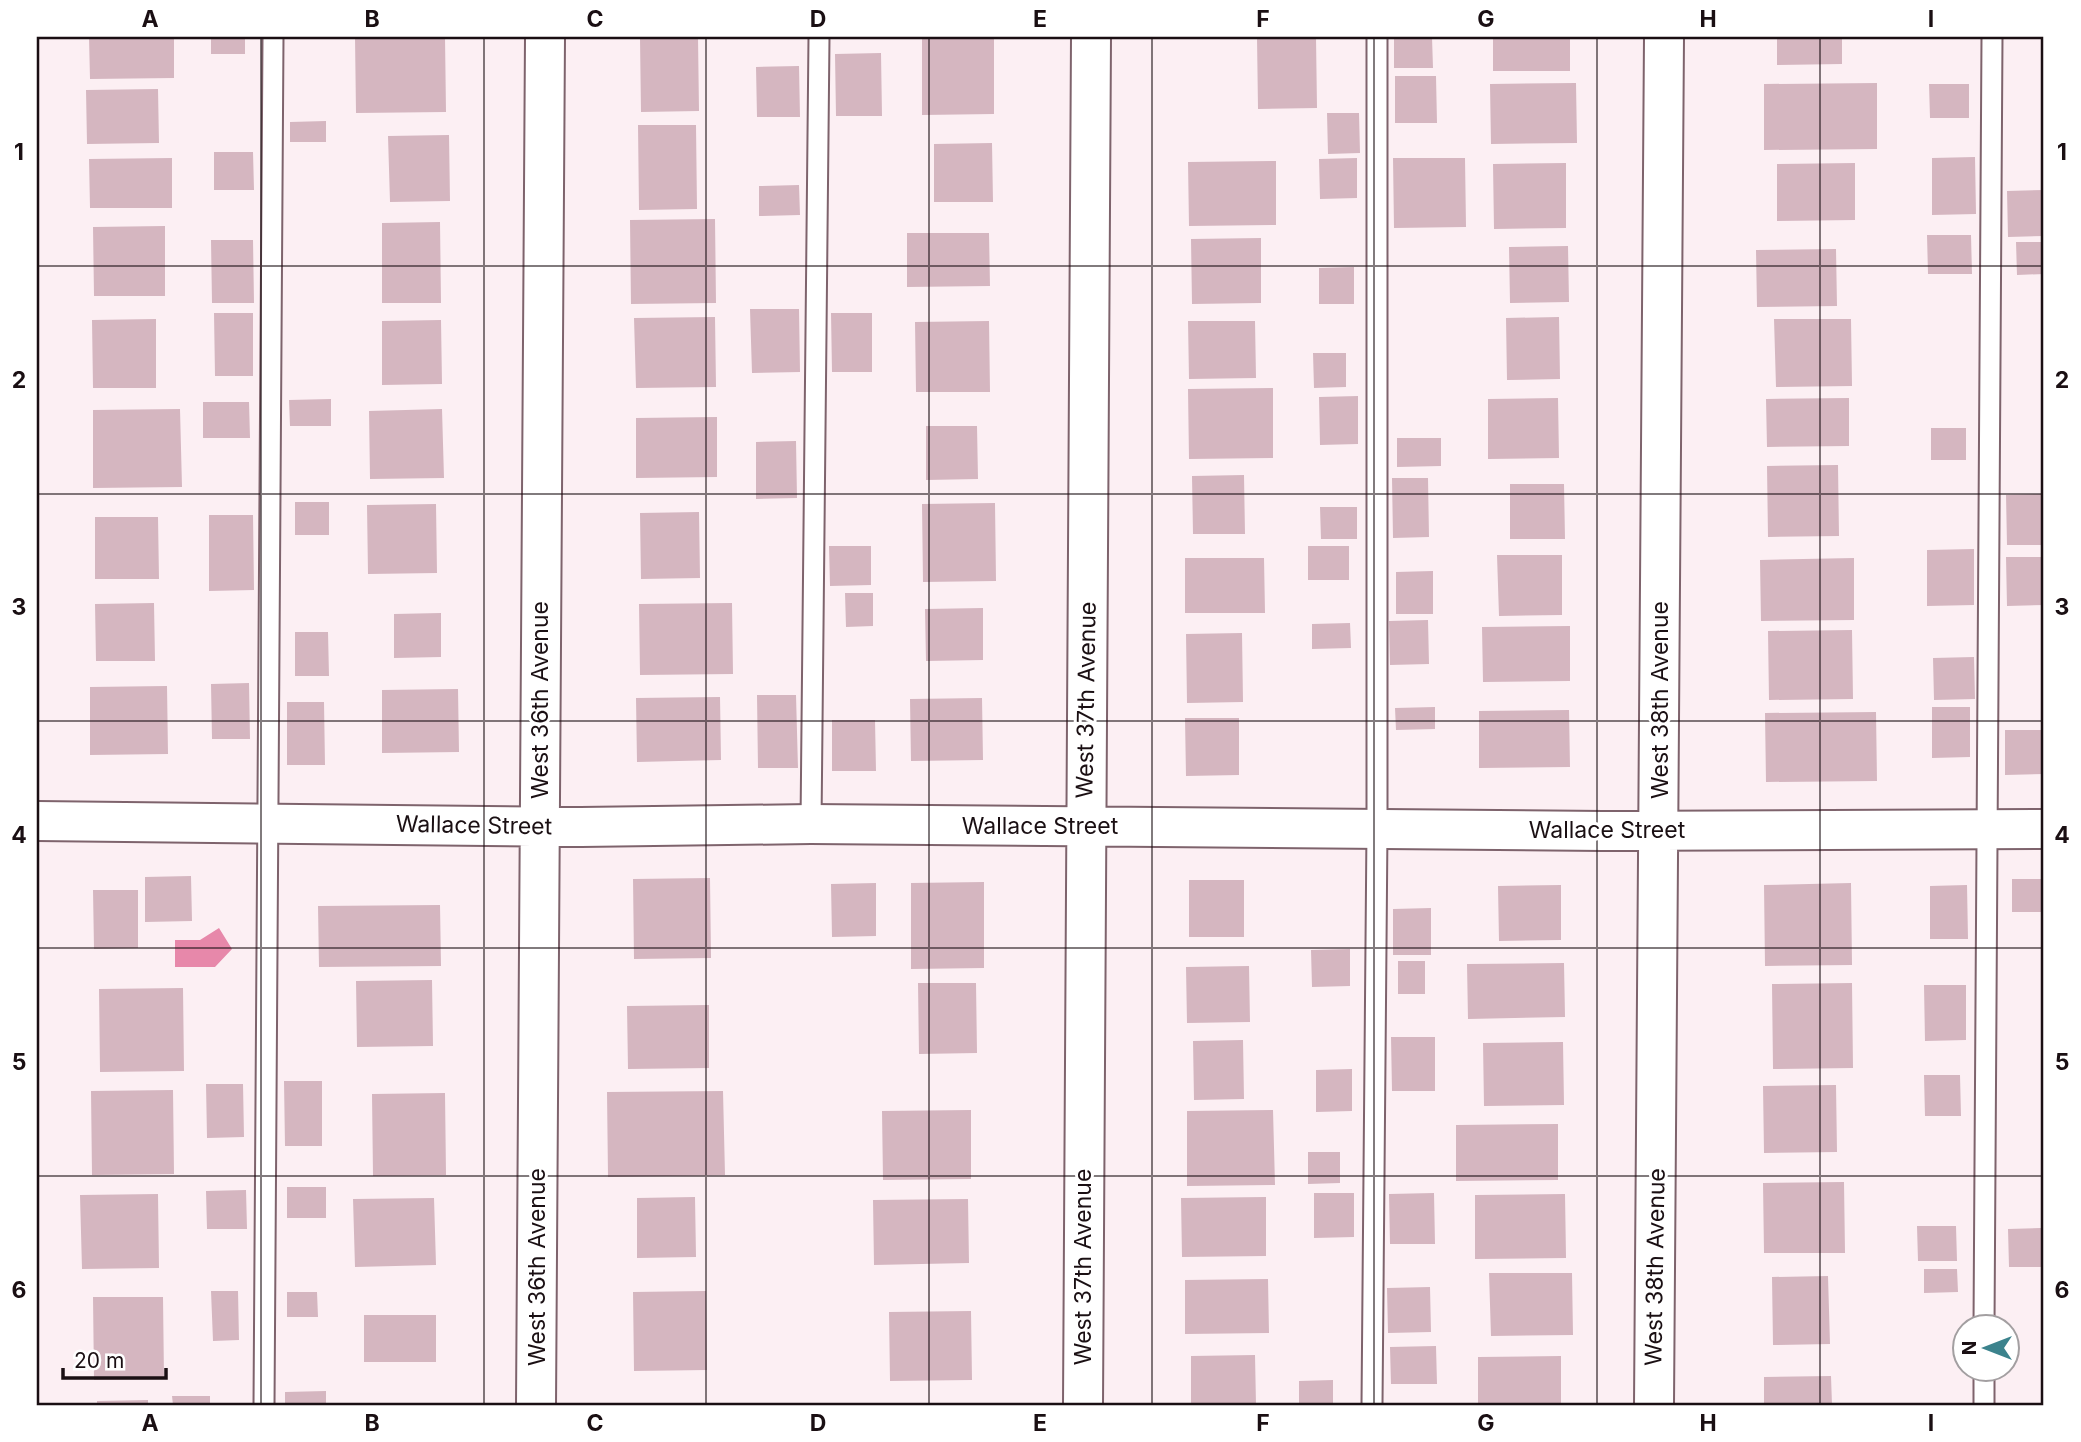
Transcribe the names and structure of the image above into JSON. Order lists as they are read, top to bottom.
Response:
{
  "streets": {
    "street": [
      "West 36th Avenue",
      "West 37th Avenue",
      "West 38th Avenue",
      "Wallace Street"
    ]
  },
  "crossings": [
    ["West 36th Avenue", "Wallace Street"],
    ["West 37th Avenue", "Wallace Street"],
    ["West 38th Avenue", "Wallace Street"]
  ],
  "scale_bar": "20 m",
  "north": "left",
  "grid": {
    "columns": [
      "A",
      "B",
      "C",
      "D",
      "E",
      "F",
      "G",
      "H",
      "I"
    ],
    "rows": [
      "1",
      "2",
      "3",
      "4",
      "5",
      "6"
    ]
  }
}
